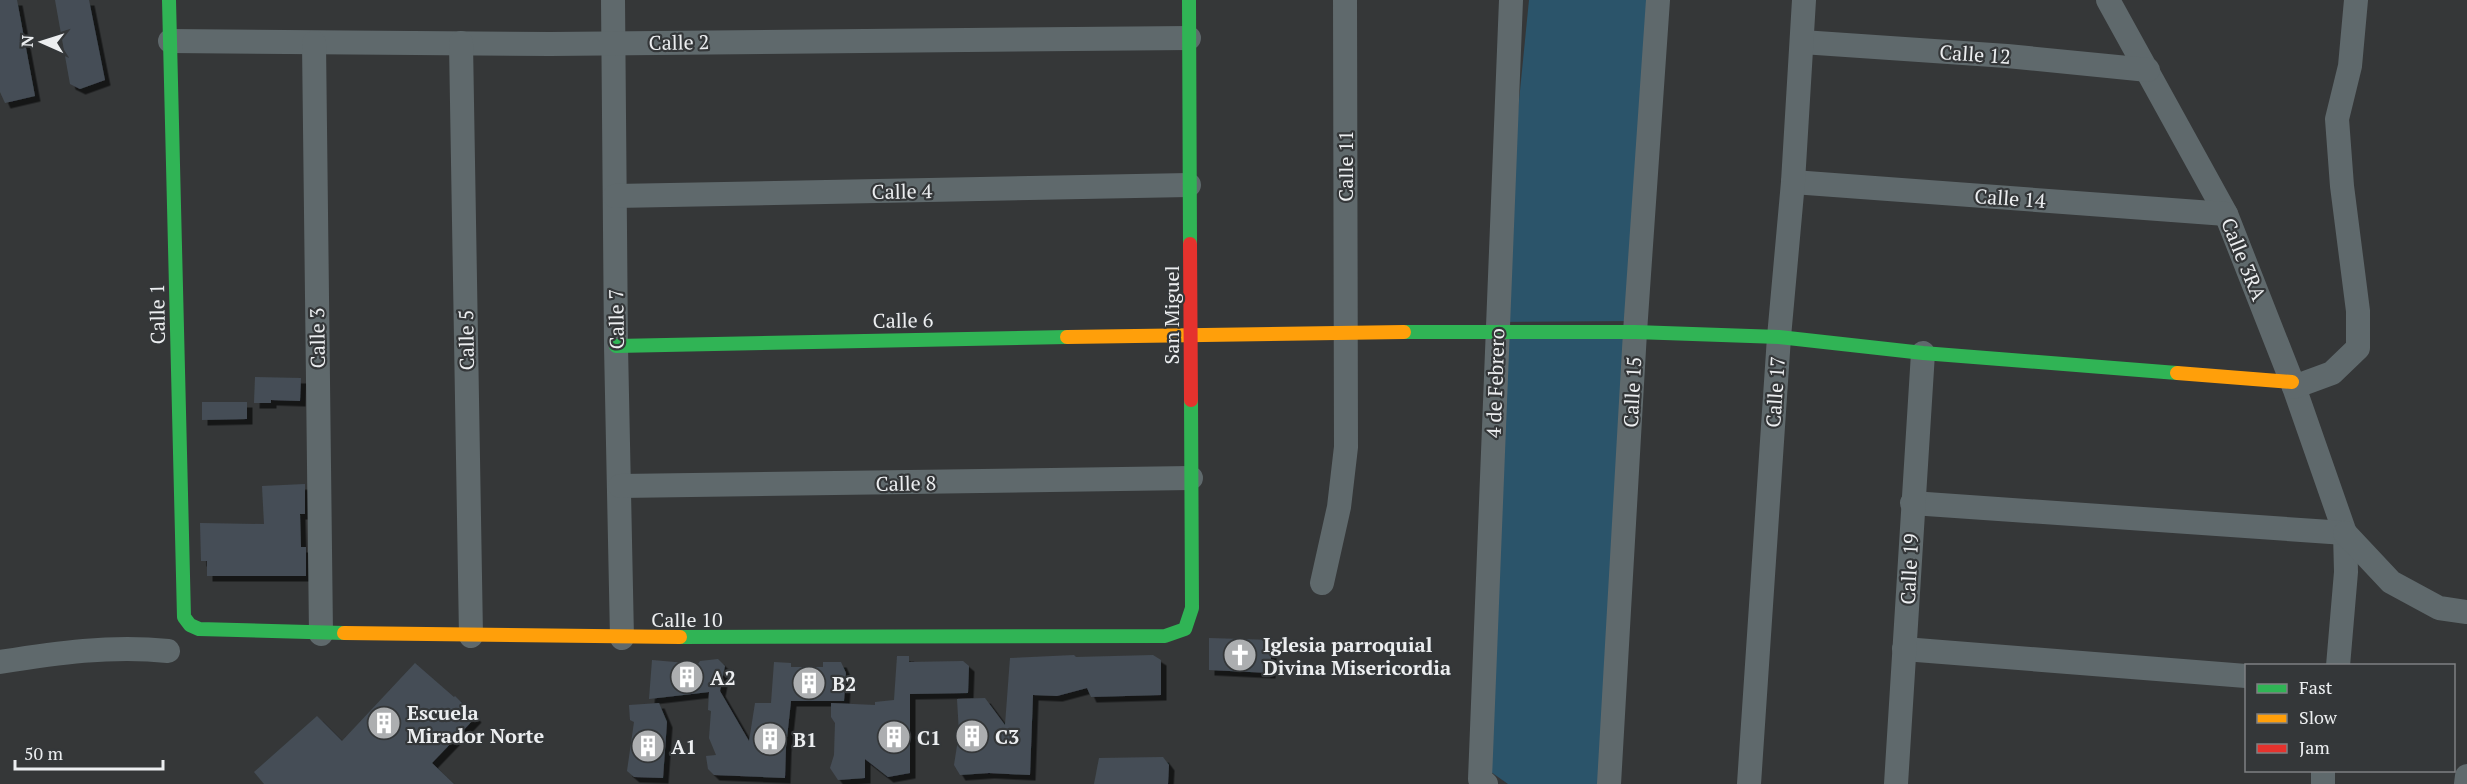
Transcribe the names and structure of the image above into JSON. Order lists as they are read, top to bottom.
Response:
{
  "streets": {
    "street": [
      "Calle 2",
      "Calle 12",
      "Calle 11",
      "Calle 4",
      "Calle 14",
      "Calle 3RA",
      "Calle 1",
      "San Miguel",
      "Calle 7",
      "Calle 6",
      "Calle 3",
      "Calle 5",
      "4 de Febrero",
      "Calle 15",
      "Calle 17",
      "Calle 8",
      "Calle 19",
      "Calle 10"
    ]
  },
  "crossings": [
    ["Calle 2", "Calle 1"],
    ["Calle 2", "San Miguel"],
    ["Calle 2", "Calle 7"],
    ["Calle 2", "Calle 3"],
    ["Calle 2", "Calle 5"],
    ["Calle 12", "Calle 3RA"],
    ["Calle 12", "Calle 17"],
    ["Calle 11", "Calle 6"],
    ["Calle 4", "San Miguel"],
    ["Calle 4", "Calle 7"],
    ["Calle 14", "Calle 3RA"],
    ["Calle 14", "Calle 17"],
    ["Calle 3RA", "Calle 6"],
    ["Calle 1", "Calle 10"],
    ["San Miguel", "Calle 6"],
    ["San Miguel", "Calle 8"],
    ["San Miguel", "Calle 10"],
    ["Calle 7", "Calle 6"],
    ["Calle 7", "Calle 8"],
    ["Calle 7", "Calle 10"],
    ["Calle 6", "4 de Febrero"],
    ["Calle 6", "Calle 15"],
    ["Calle 6", "Calle 17"],
    ["Calle 6", "Calle 19"],
    ["Calle 3", "Calle 10"],
    ["Calle 5", "Calle 10"]
  ],
  "places": {
    "church": ["Iglesia parroquial Divina Misericordia"],
    "building": [
      "A2",
      "B2",
      "Escuela Mirador Norte",
      "C3",
      "C1",
      "B1",
      "A1"
    ]
  },
  "legend": ["Fast", "Slow", "Jam"],
  "scale_bar": "50 m",
  "north": "left"
}
